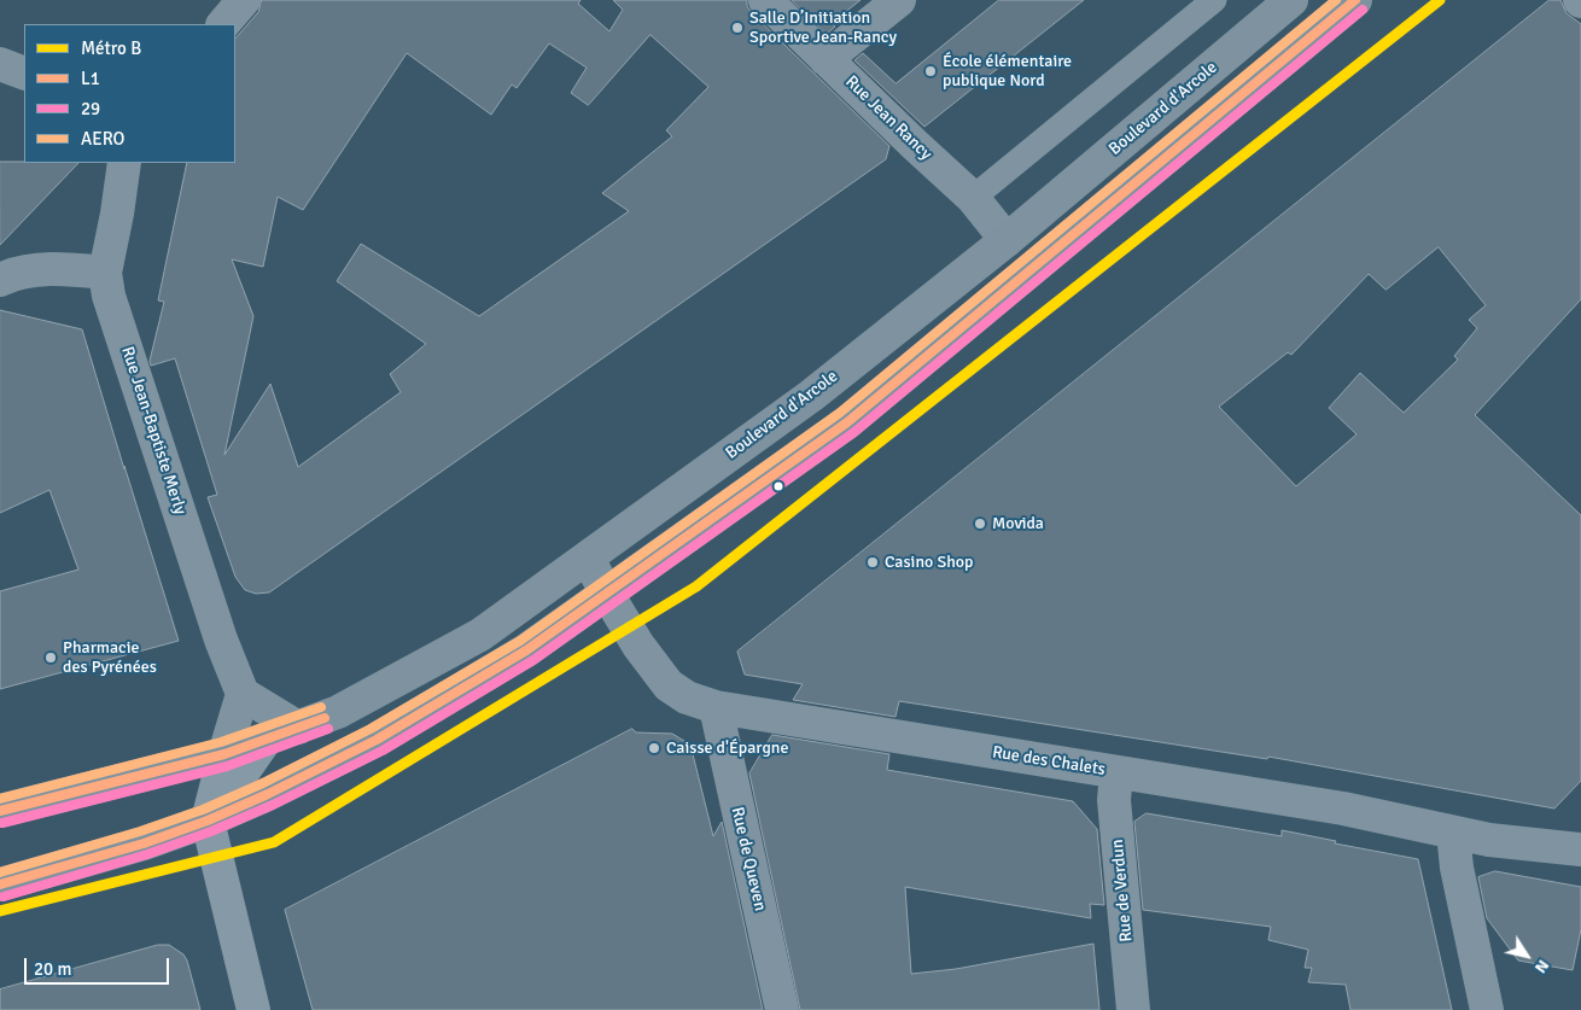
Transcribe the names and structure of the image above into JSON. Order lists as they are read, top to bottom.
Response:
{
  "streets": {
    "main road": ["Boulevard d'Arcole"],
    "street": [
      "Rue Jean Rancy",
      "Rue Jean-Baptiste Merly",
      "Rue des Chalets",
      "Rue de Queven",
      "Rue de Verdun"
    ]
  },
  "crossings": [
    ["Boulevard d'Arcole", "Rue Jean Rancy"],
    ["Boulevard d'Arcole", "Rue des Chalets"],
    ["Rue des Chalets", "Rue de Queven"],
    ["Rue des Chalets", "Rue de Verdun"]
  ],
  "places": [
    "Salle D’Initiation Sportive Jean-Rancy",
    "École élémentaire publique Nord",
    "Movida",
    "Casino Shop",
    "Pharmacie des Pyrénées",
    "Caisse d'Épargne"
  ],
  "lines": [
    "metro line B",
    "transit line L1",
    "transit line AERO",
    "transit line 29"
  ],
  "legend": [
    "Métro B",
    "L1",
    "29",
    "AERO"
  ],
  "scale_bar": "20 m",
  "north": "bottom right"
}
